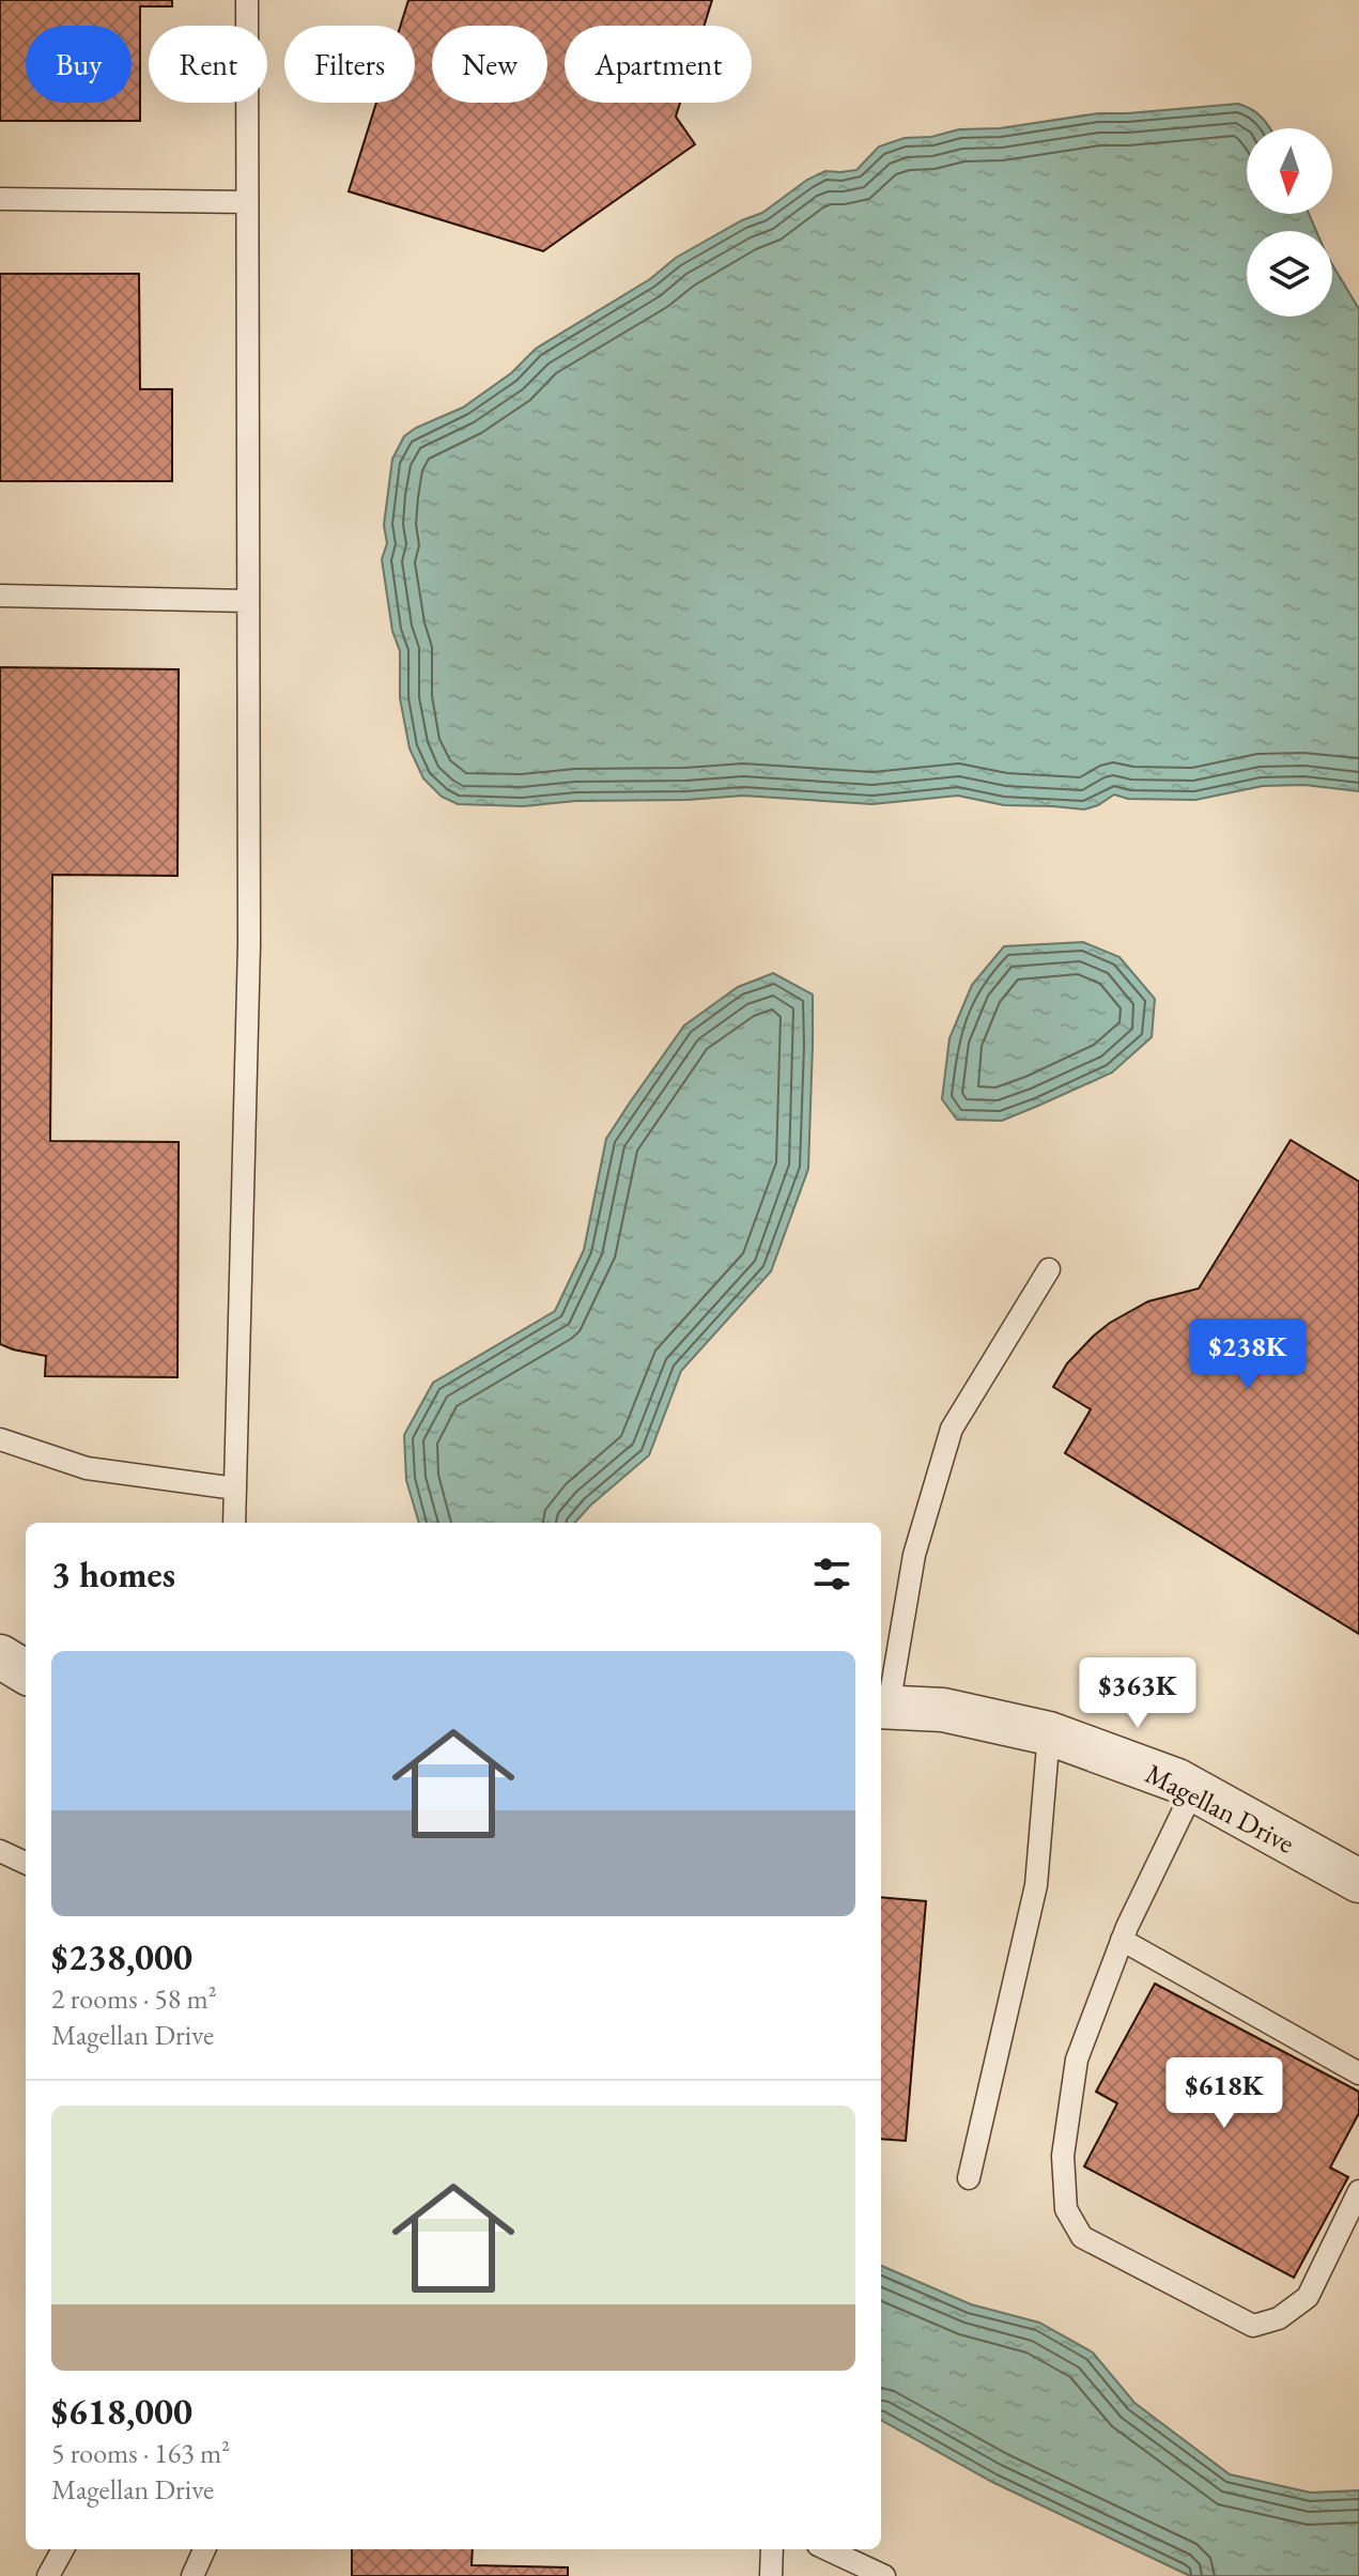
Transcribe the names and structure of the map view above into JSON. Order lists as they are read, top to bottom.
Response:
{
  "streets": {
    "street": ["Magellan Drive"]
  },
  "north": "bottom",
  "page": {
    "chip": [
      "Buy",
      "Rent",
      "Filters",
      "New",
      "Apartment"
    ],
    "price": ["$238K", "$363K", "$618K"],
    "heading": "3 homes",
    "list": [
      {
        "name": "$238,000",
        "note": "2 rooms · 58 m² · Magellan Drive"
      },
      {
        "name": "$618,000",
        "note": "5 rooms · 163 m² · Magellan Drive"
      }
    ]
  }
}
